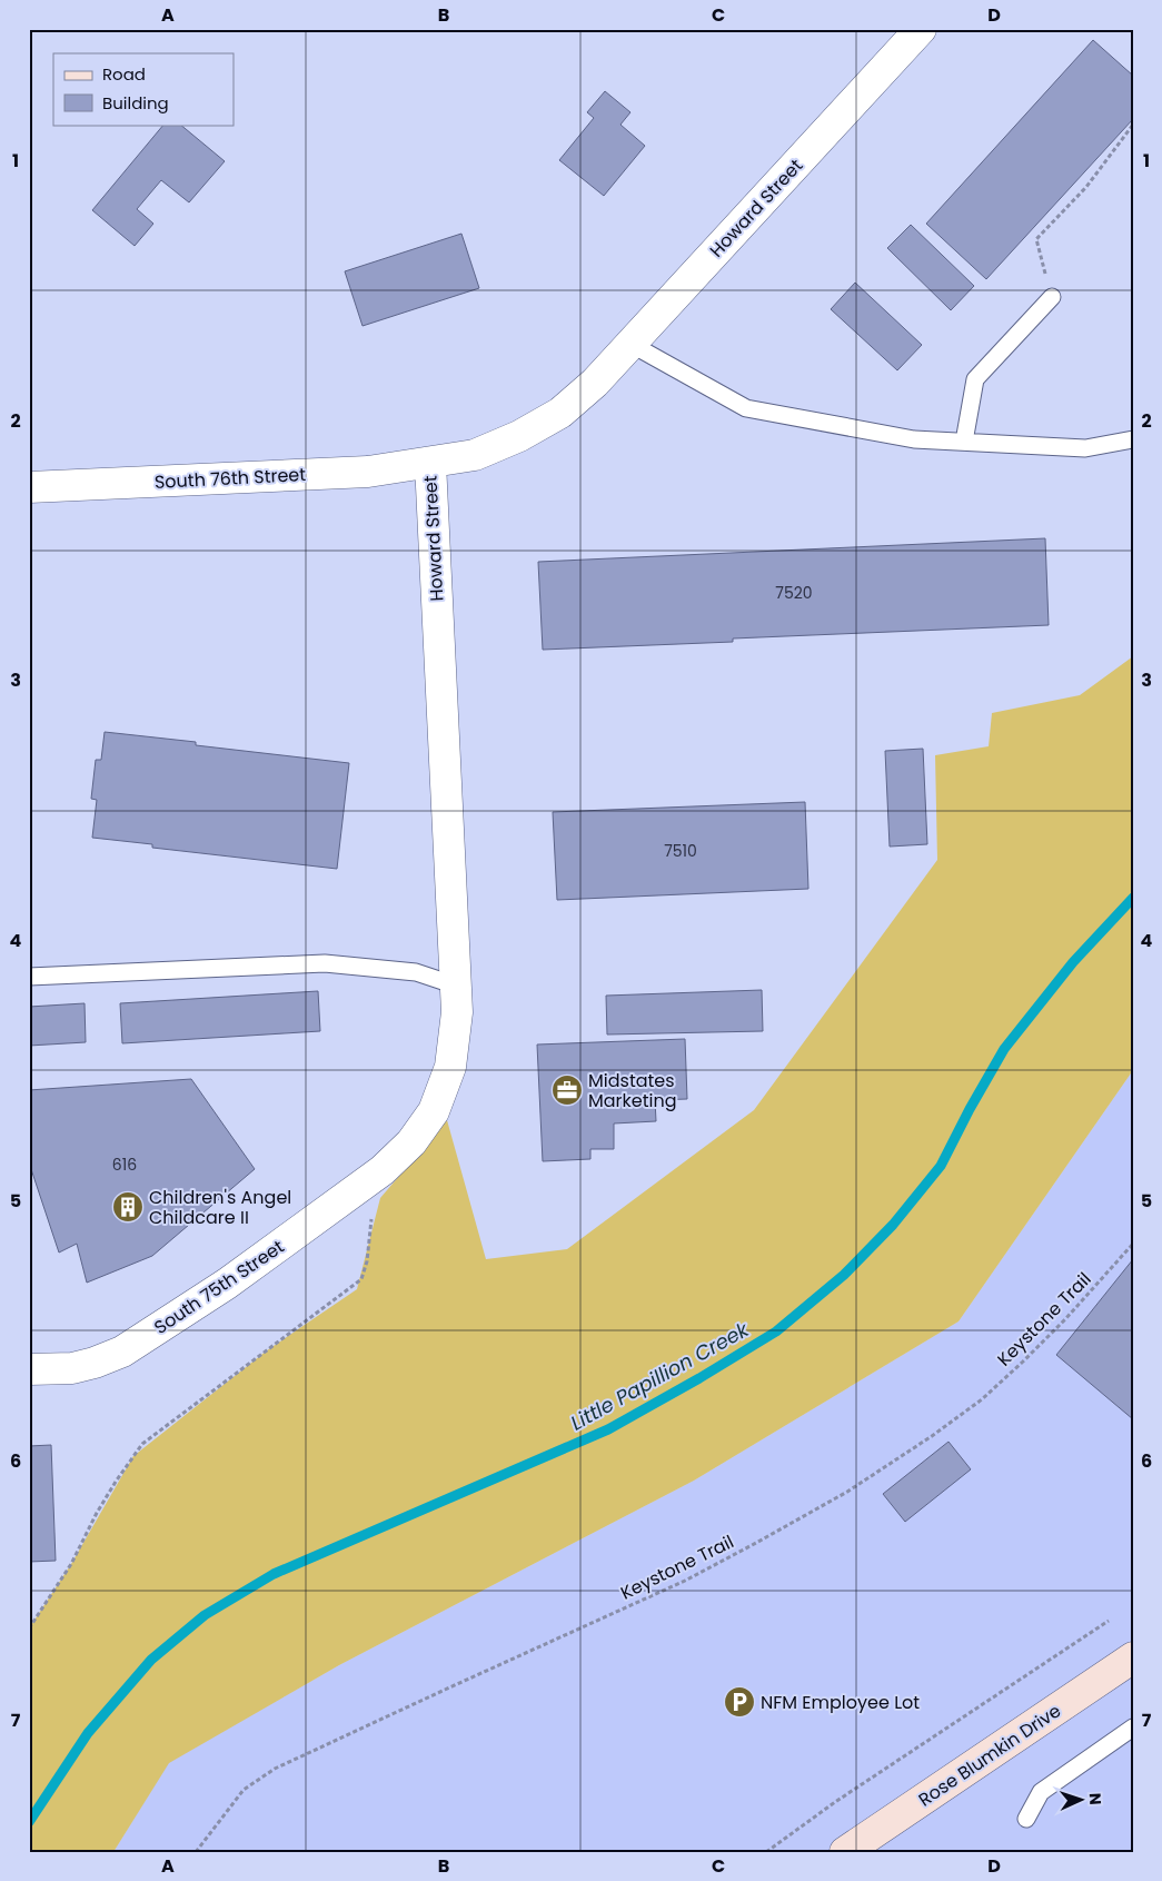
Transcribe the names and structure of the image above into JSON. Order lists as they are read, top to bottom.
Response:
{
  "streets": {
    "main road": ["Rose Blumkin Drive"],
    "street": ["Howard Street", "South 76th Street", "South 75th Street"],
    "path": ["Keystone Trail"]
  },
  "crossings": [
    ["Howard Street", "South 76th Street"],
    ["Howard Street", "South 75th Street"]
  ],
  "water": ["Little Papillion Creek"],
  "places": {
    "office": ["Midstates Marketing"],
    "building": ["Children's Angel Childcare II"],
    "parking": ["NFM Employee Lot"]
  },
  "house_numbers": ["7520", "7510", "616"],
  "legend": ["Road", "Building"],
  "north": "right",
  "grid": {
    "columns": [
      "A",
      "B",
      "C",
      "D"
    ],
    "rows": [
      "1",
      "2",
      "3",
      "4",
      "5",
      "6",
      "7"
    ]
  }
}
